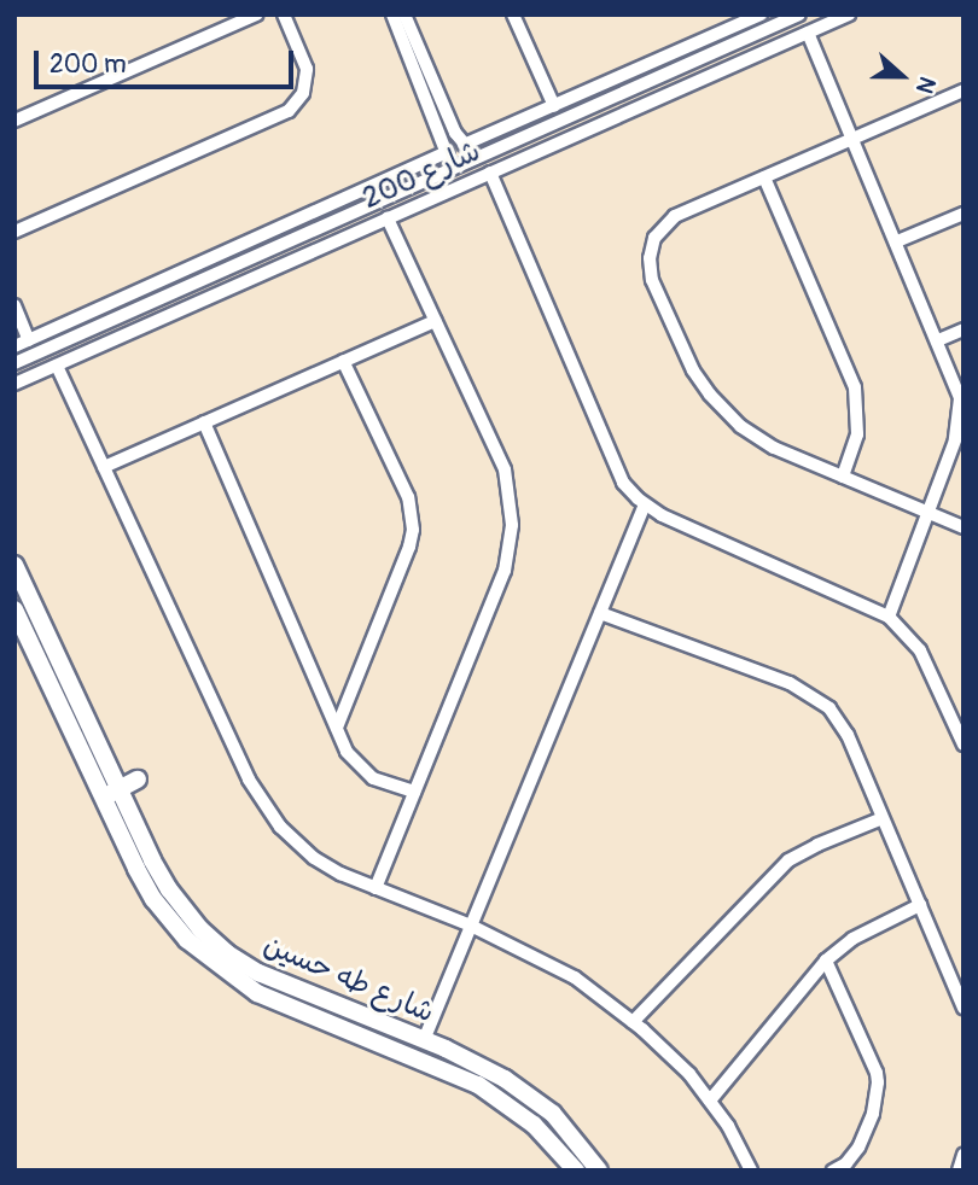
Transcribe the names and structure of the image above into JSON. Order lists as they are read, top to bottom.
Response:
{
  "streets": {
    "main road": ["شارع طه حسين"],
    "street": ["شارع 200"]
  },
  "scale_bar": "200 m",
  "north": "right"
}
